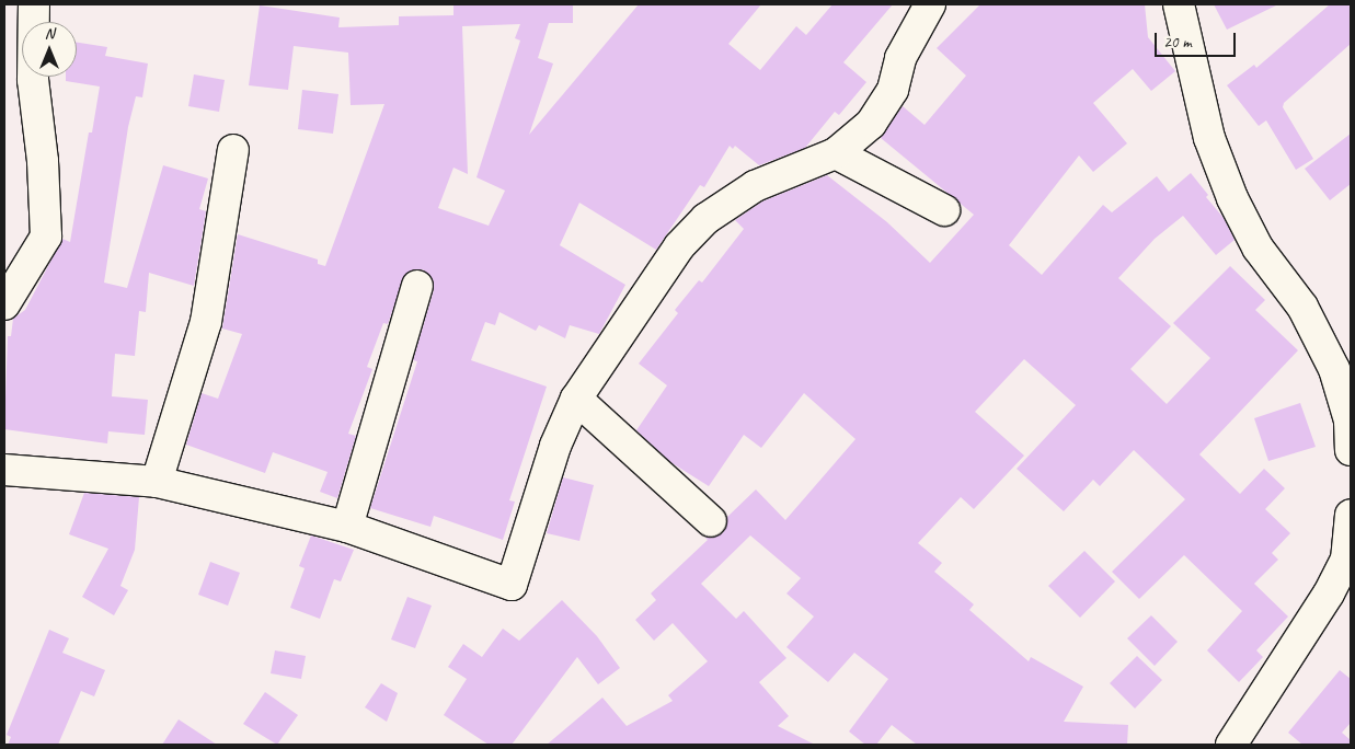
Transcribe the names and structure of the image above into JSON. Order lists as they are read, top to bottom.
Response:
{
  "scale_bar": "20 m",
  "north": "top"
}
